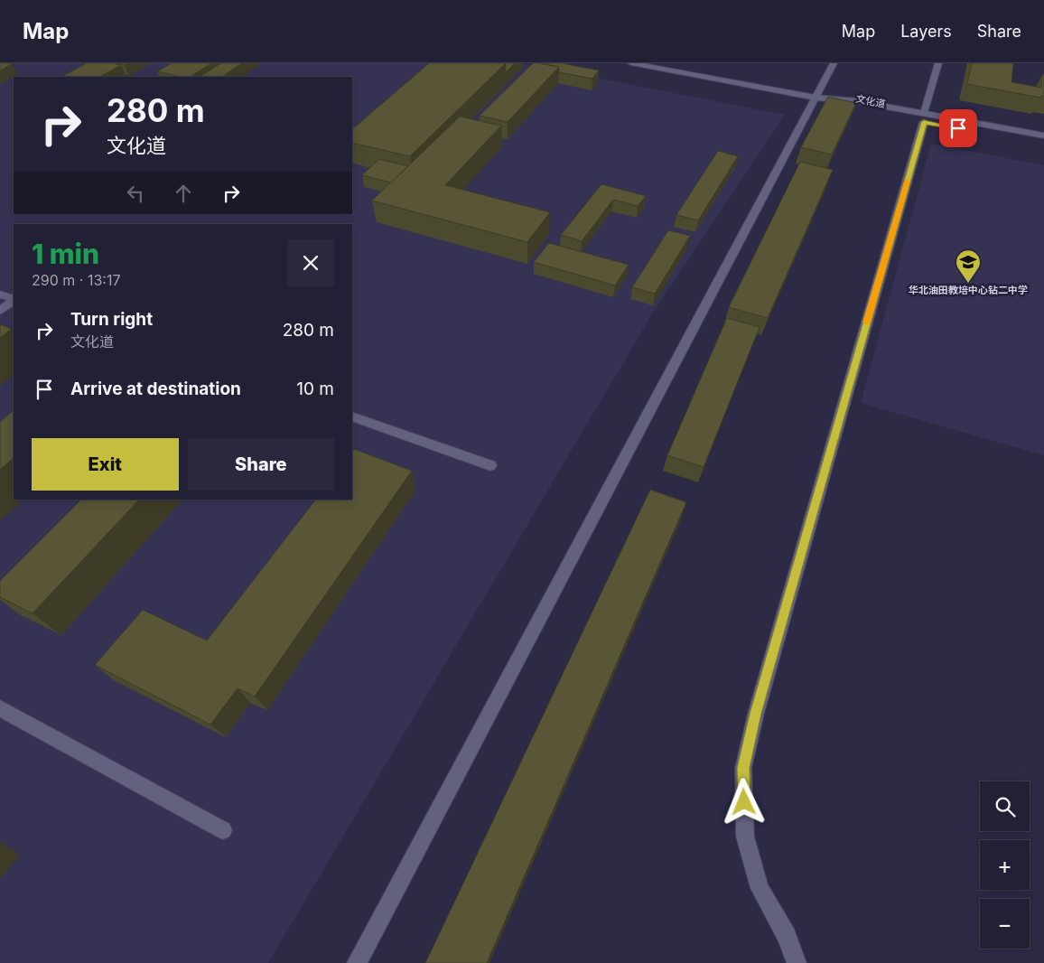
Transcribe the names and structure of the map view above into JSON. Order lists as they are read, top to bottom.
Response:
{
  "streets": {
    "street": ["文化道"]
  },
  "places": {
    "school or university": ["华北油田教培中心钻二中学"]
  },
  "page": {
    "header": "Map",
    "nav": ["Map", "Layers", "Share"],
    "turn": ["280 m", "文化道"],
    "heading": ["1 min", "290 m · 13:17"],
    "list": [
      {
        "name": "Turn right",
        "note": "文化道",
        "value": "280 m"
      },
      {
        "name": "Arrive at destination",
        "value": "10 m"
      }
    ],
    "buttons": ["Exit", "Share"],
    "map_buttons": ["+", "−"]
  }
}
